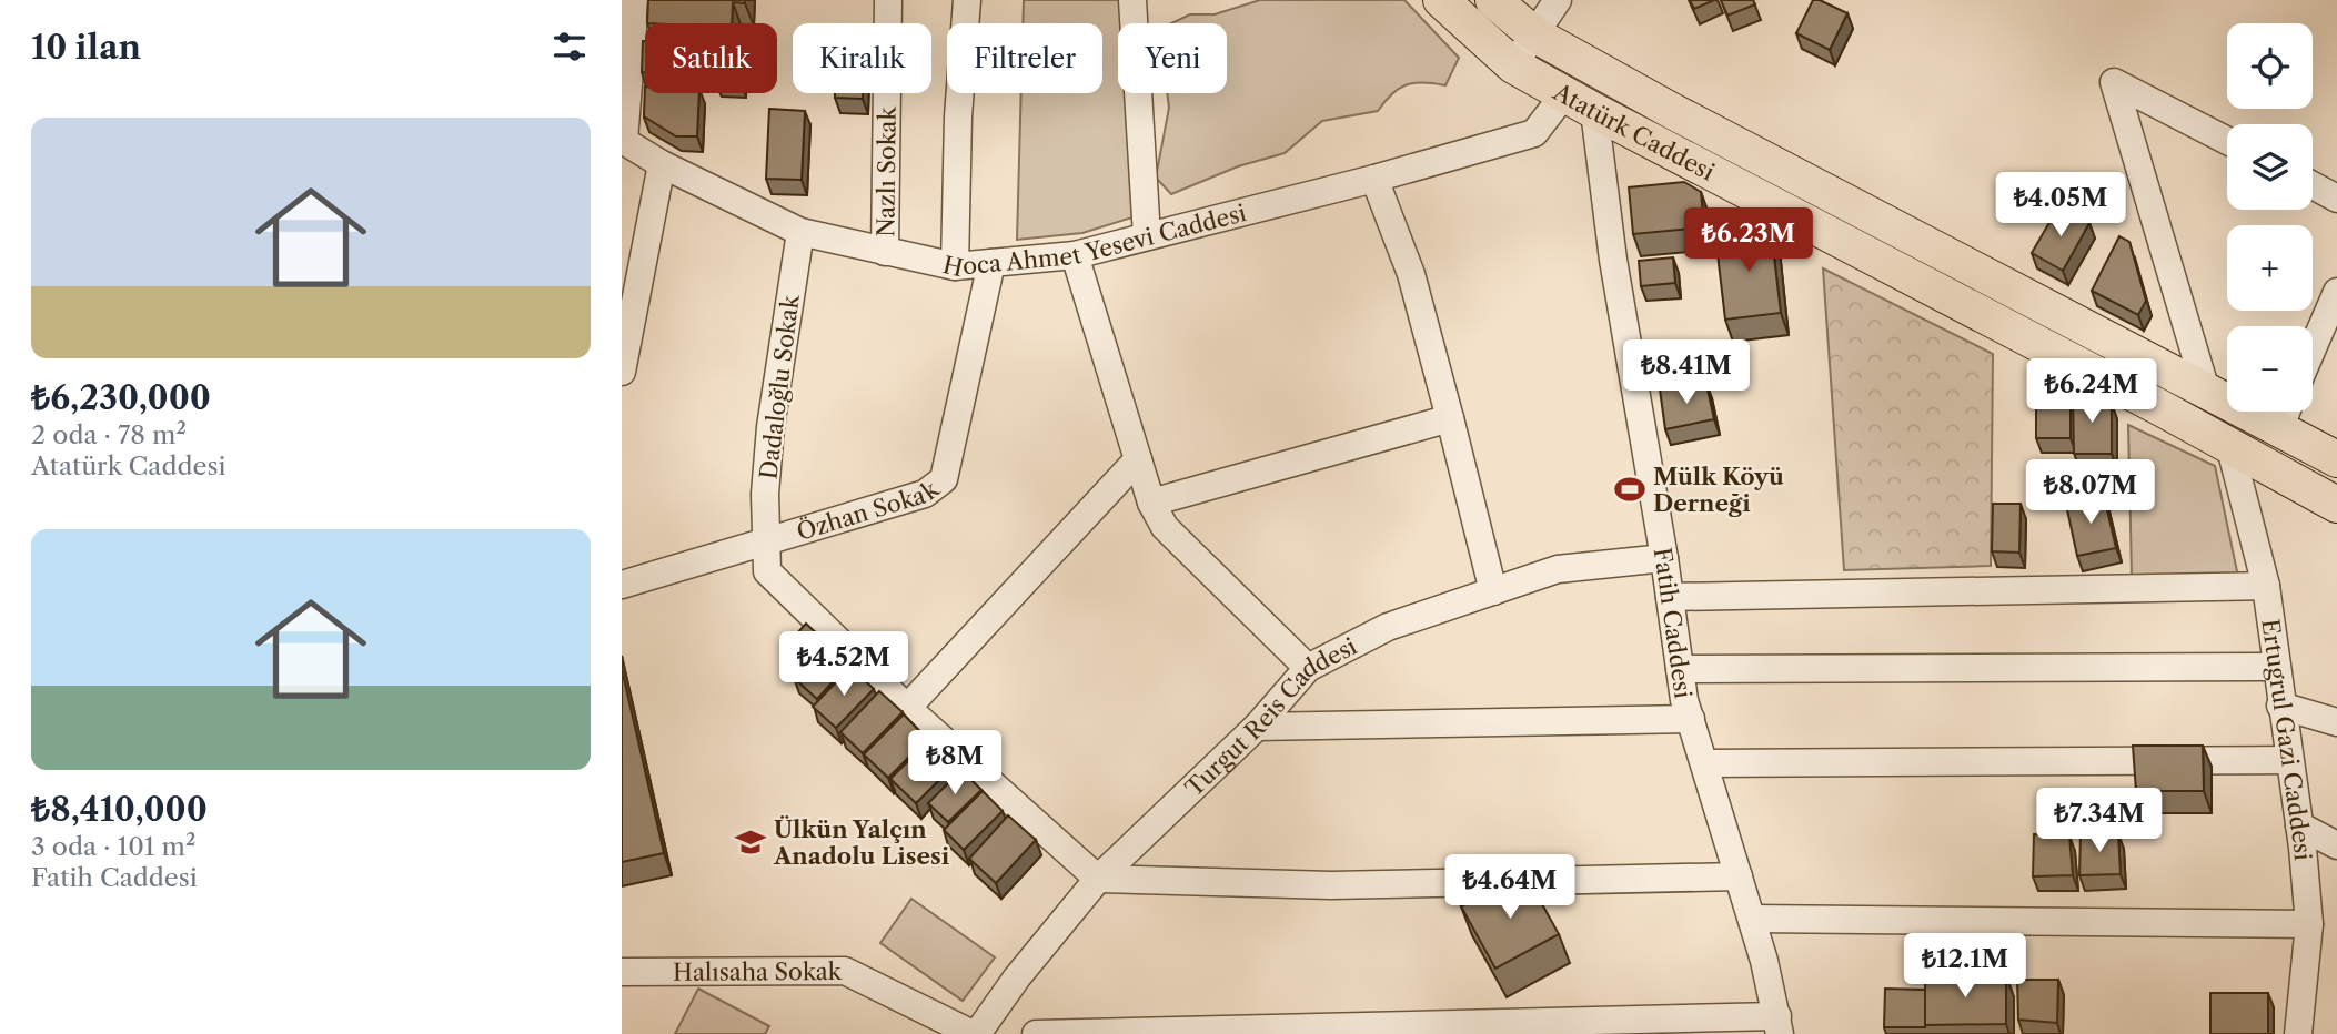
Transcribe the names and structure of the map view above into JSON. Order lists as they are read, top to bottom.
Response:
{
  "streets": {
    "main road": ["Atatürk Caddesi"],
    "street": [
      "Nazlı Sokak",
      "Hoca Ahmet Yesevi Caddesi",
      "Dadaloğlu Sokak",
      "Özhan Sokak",
      "Fatih Caddesi",
      "Turgut Reis Caddesi",
      "Ertugrul Gazi Caddesi",
      "Halısaha Sokak"
    ]
  },
  "crossings": [
    ["Atatürk Caddesi", "Hoca Ahmet Yesevi Caddesi"],
    ["Atatürk Caddesi", "Fatih Caddesi"],
    ["Atatürk Caddesi", "Ertugrul Gazi Caddesi"],
    ["Nazlı Sokak", "Hoca Ahmet Yesevi Caddesi"],
    ["Hoca Ahmet Yesevi Caddesi", "Dadaloğlu Sokak"],
    ["Hoca Ahmet Yesevi Caddesi", "Özhan Sokak"],
    ["Hoca Ahmet Yesevi Caddesi", "Fatih Caddesi"],
    ["Dadaloğlu Sokak", "Özhan Sokak"],
    ["Dadaloğlu Sokak", "Turgut Reis Caddesi"],
    ["Fatih Caddesi", "Turgut Reis Caddesi"],
    ["Turgut Reis Caddesi", "Halısaha Sokak"]
  ],
  "places": {
    "sports": ["Mülk Köyü Derneği"],
    "school or university": ["Ülkün Yalçın Anadolu Lisesi"]
  },
  "page": {
    "heading": "10 ilan",
    "map_buttons": ["+", "−"],
    "chip": [
      "Satılık",
      "Kiralık",
      "Filtreler",
      "Yeni"
    ],
    "list": [
      {
        "name": "₺6,230,000",
        "note": "2 oda · 78 m² · Atatürk Caddesi"
      },
      {
        "name": "₺8,410,000",
        "note": "3 oda · 101 m² · Fatih Caddesi"
      }
    ],
    "price": [
      "₺4.05M",
      "₺6.23M",
      "₺8.41M",
      "₺6.24M",
      "₺8.07M",
      "₺4.52M",
      "₺8M",
      "₺7.34M",
      "₺4.64M",
      "₺12.1M"
    ]
  }
}
